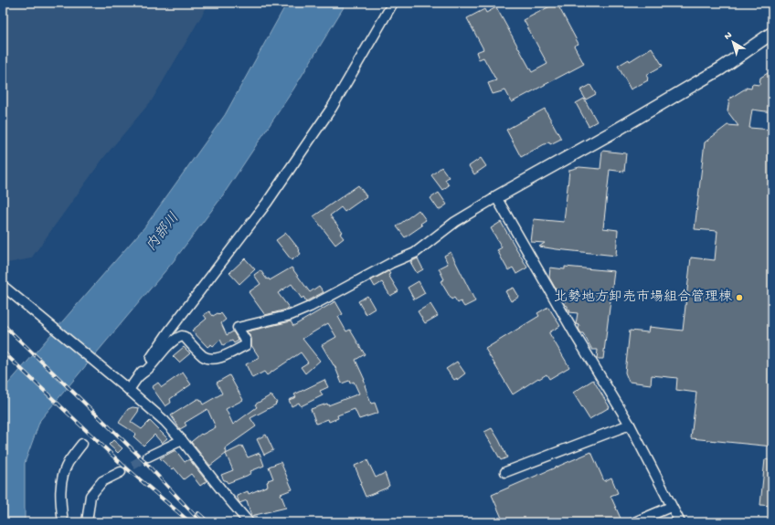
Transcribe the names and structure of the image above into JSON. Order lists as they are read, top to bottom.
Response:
{
  "water": ["内部川"],
  "places": ["北勢地方卸売市場組合管理棟"],
  "north": "top left"
}
